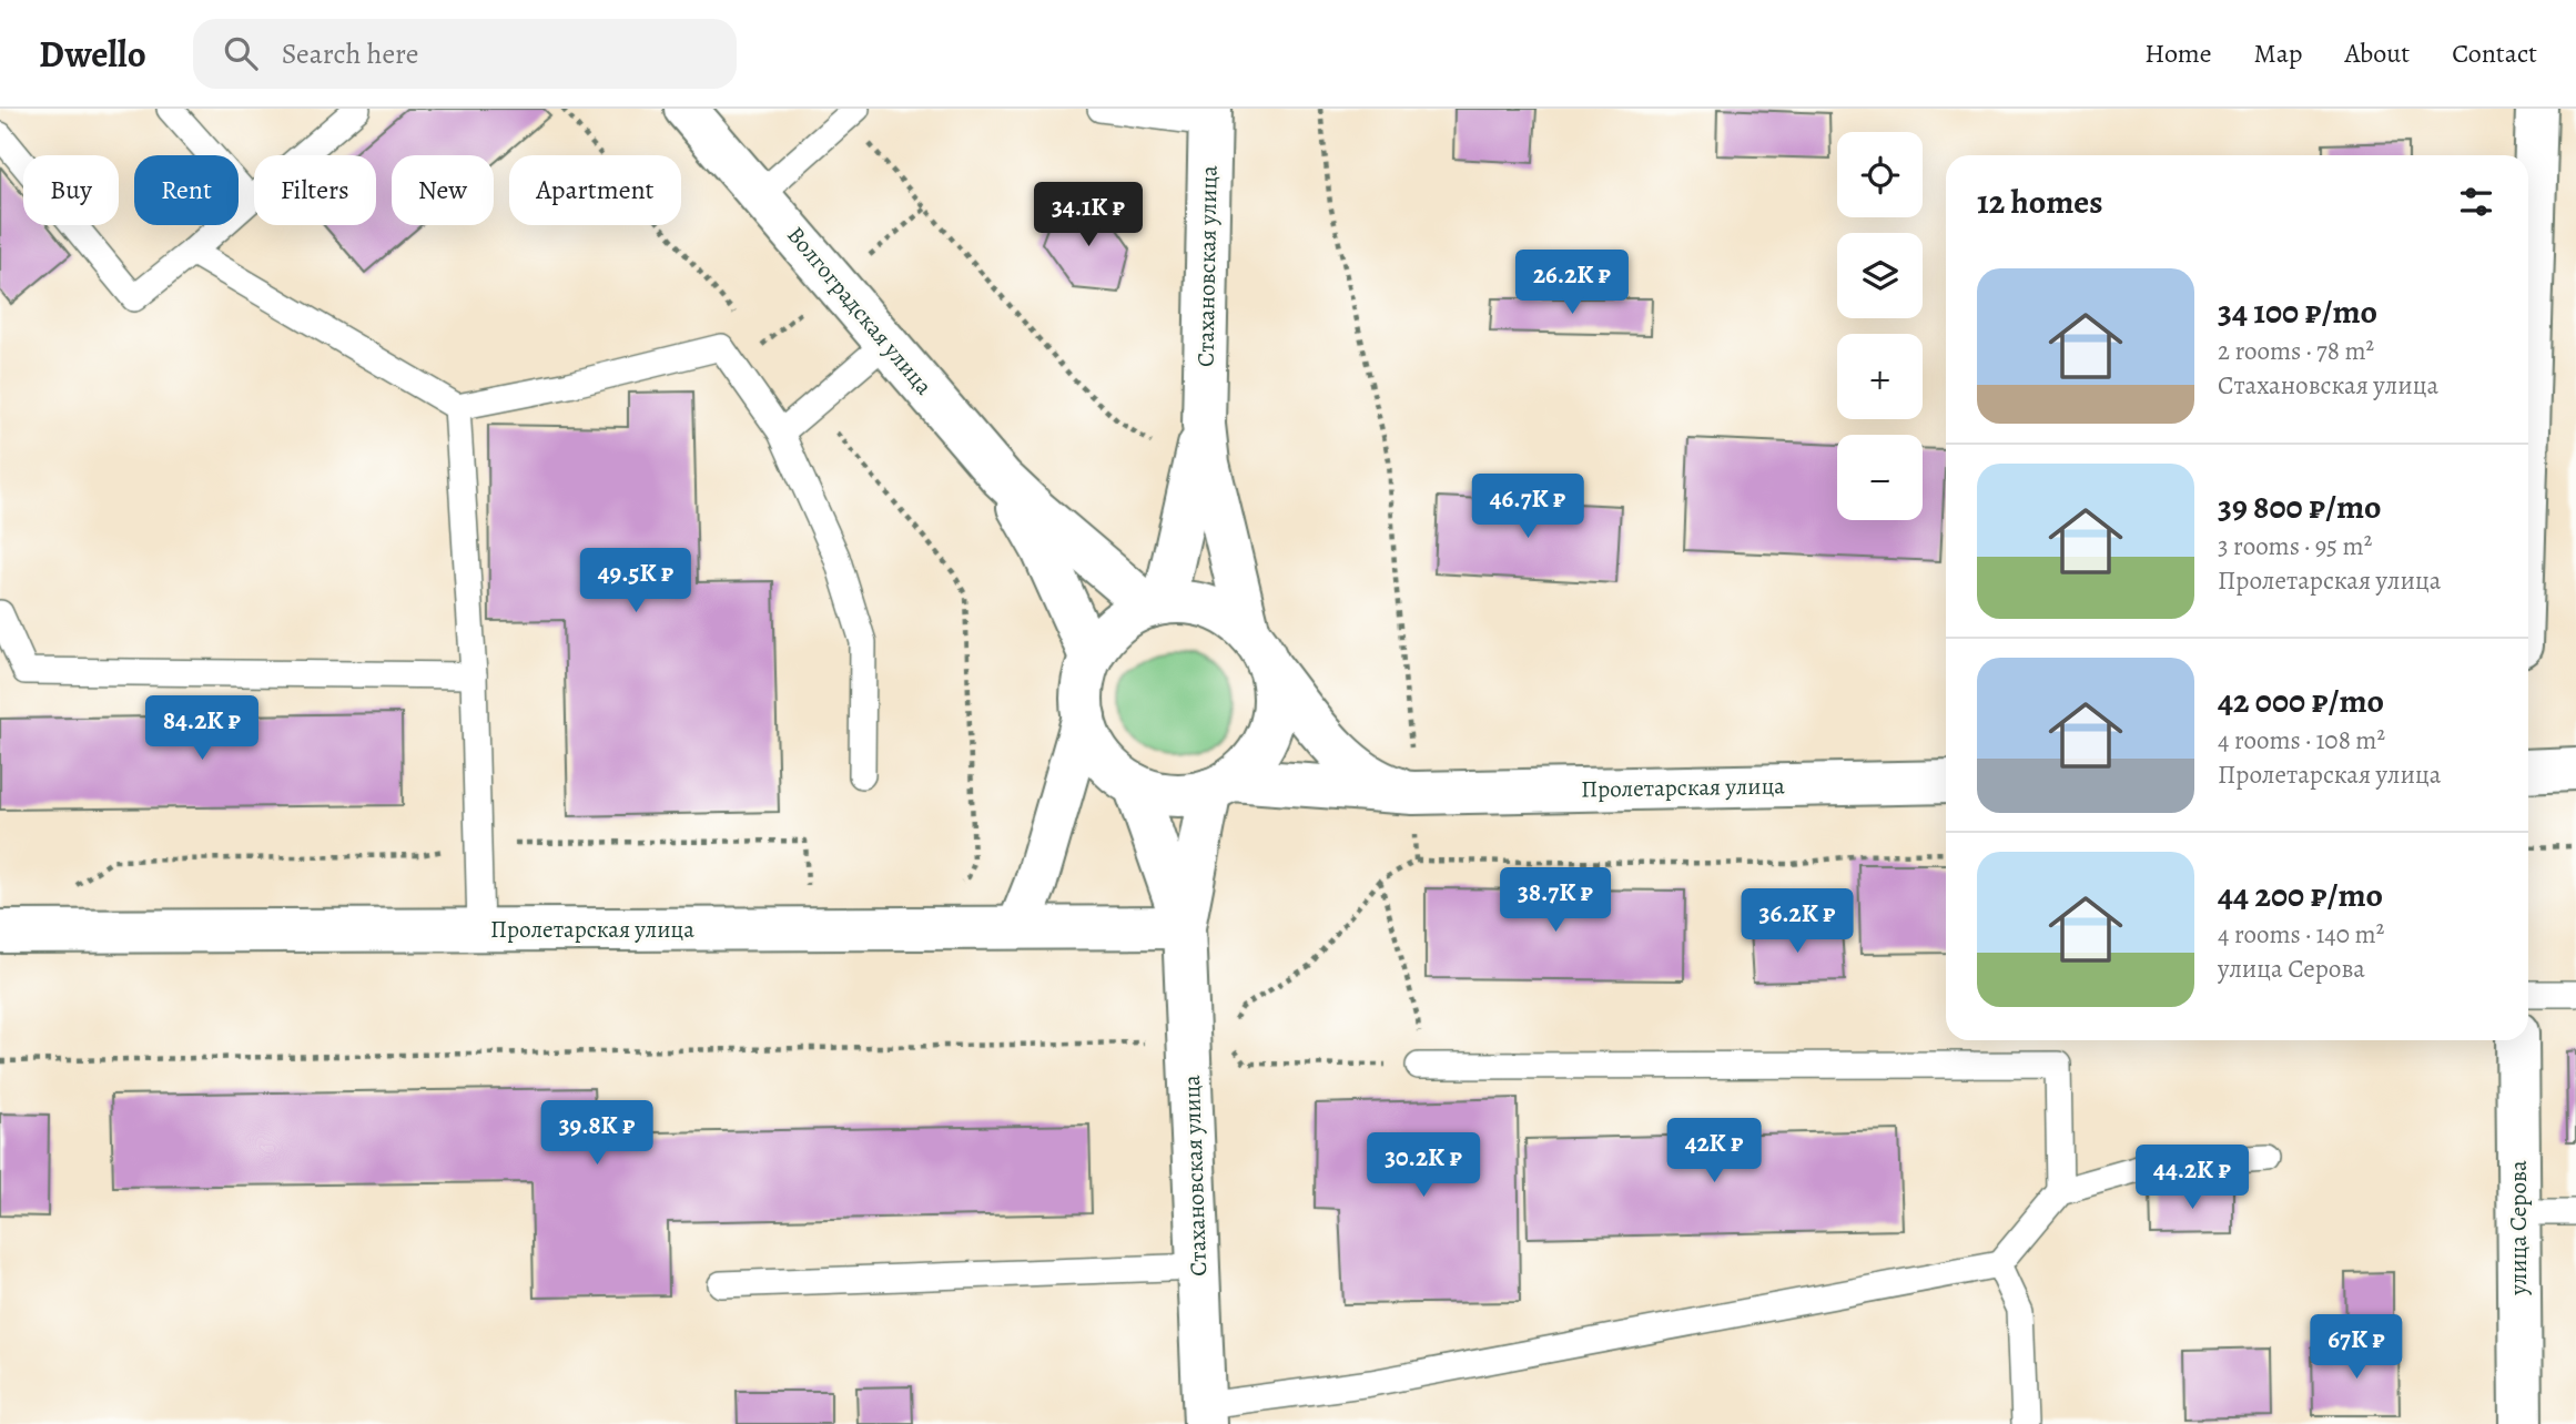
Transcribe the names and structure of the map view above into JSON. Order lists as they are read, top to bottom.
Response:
{
  "streets": {
    "street": [
      "Стахановская улица",
      "Волгоградская улица",
      "Пролетарская улица",
      "улица Серова"
    ]
  },
  "crossings": [
    ["Стахановская улица", "Волгоградская улица"],
    ["Стахановская улица", "Пролетарская улица"],
    ["Волгоградская улица", "Пролетарская улица"]
  ],
  "page": {
    "header": "Dwello",
    "search": "Search here",
    "nav": [
      "Home",
      "Map",
      "About",
      "Contact"
    ],
    "map_buttons": ["+", "−"],
    "chip": [
      "Buy",
      "Rent",
      "Filters",
      "New",
      "Apartment"
    ],
    "heading": "12 homes",
    "price": [
      "34.1K ₽",
      "26.2K ₽",
      "46.7K ₽",
      "49.5K ₽",
      "84.2K ₽",
      "38.7K ₽",
      "36.2K ₽",
      "39.8K ₽",
      "42K ₽",
      "30.2K ₽",
      "44.2K ₽",
      "67K ₽"
    ],
    "list": [
      {
        "name": "34 100 ₽/mo",
        "note": "2 rooms · 78 m² · Стахановская улица"
      },
      {
        "name": "39 800 ₽/mo",
        "note": "3 rooms · 95 m² · Пролетарская улица"
      },
      {
        "name": "42 000 ₽/mo",
        "note": "4 rooms · 108 m² · Пролетарская улица"
      },
      {
        "name": "44 200 ₽/mo",
        "note": "4 rooms · 140 m² · улица Серова"
      }
    ]
  }
}
